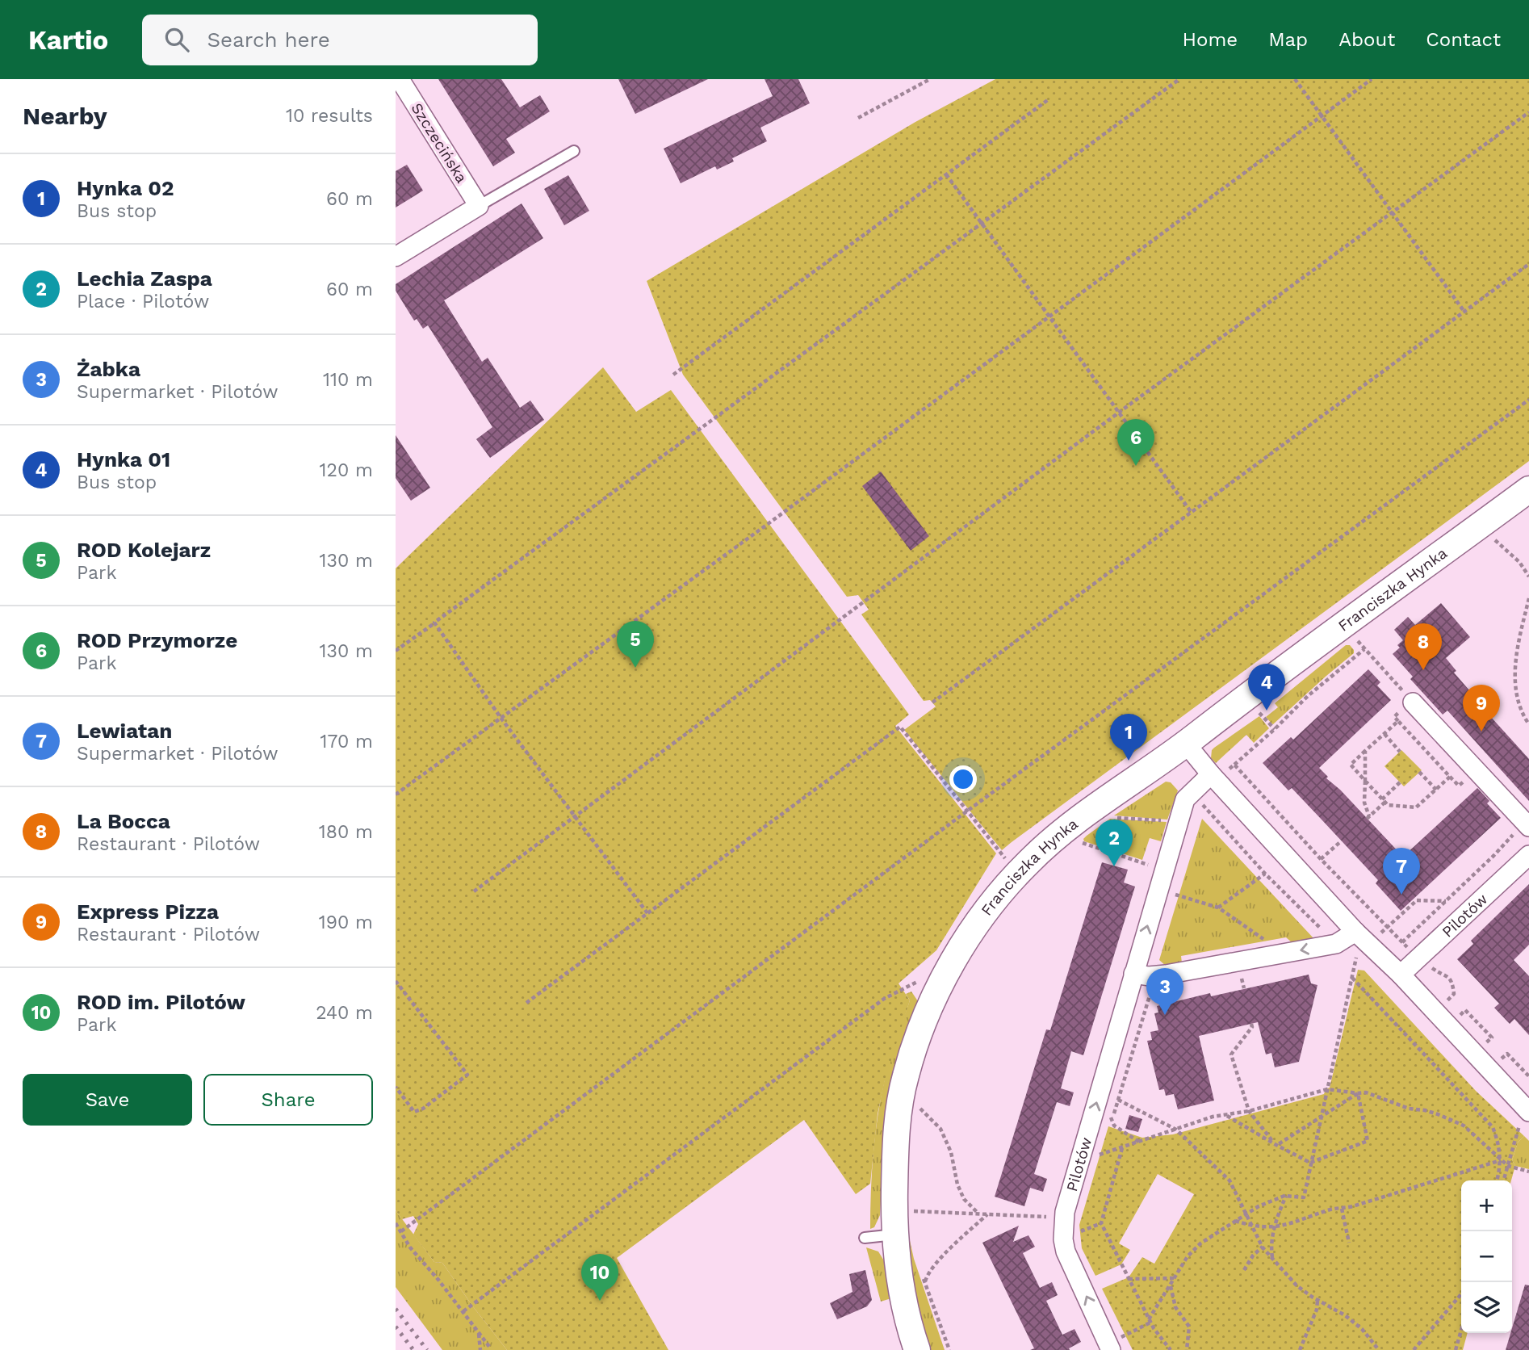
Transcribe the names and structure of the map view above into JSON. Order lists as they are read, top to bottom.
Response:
{
  "streets": {
    "street": ["Szczecińska", "Franciszka Hynka", "Pilotów"]
  },
  "one_way": ["Pilotów"],
  "page": {
    "header": "Kartio",
    "search": "Search here",
    "nav": [
      "Home",
      "Map",
      "About",
      "Contact"
    ],
    "heading": ["Nearby", "10 results"],
    "list": [
      {
        "mark": "1",
        "name": "Hynka 02",
        "note": "Bus stop",
        "value": "60 m"
      },
      {
        "mark": "2",
        "name": "Lechia Zaspa",
        "note": "Place · Pilotów",
        "value": "60 m"
      },
      {
        "mark": "3",
        "name": "Żabka",
        "note": "Supermarket · Pilotów",
        "value": "110 m"
      },
      {
        "mark": "4",
        "name": "Hynka 01",
        "note": "Bus stop",
        "value": "120 m"
      },
      {
        "mark": "5",
        "name": "ROD Kolejarz",
        "note": "Park",
        "value": "130 m"
      },
      {
        "mark": "6",
        "name": "ROD Przymorze",
        "note": "Park",
        "value": "130 m"
      },
      {
        "mark": "7",
        "name": "Lewiatan",
        "note": "Supermarket · Pilotów",
        "value": "170 m"
      },
      {
        "mark": "8",
        "name": "La Bocca",
        "note": "Restaurant · Pilotów",
        "value": "180 m"
      },
      {
        "mark": "9",
        "name": "Express Pizza",
        "note": "Restaurant · Pilotów",
        "value": "190 m"
      },
      {
        "mark": "10",
        "name": "ROD im. Pilotów",
        "note": "Park",
        "value": "240 m"
      }
    ],
    "pins": [
      "6",
      "5",
      "8",
      "4",
      "9",
      "1",
      "2",
      "7",
      "3",
      "10"
    ],
    "buttons": ["Save", "Share"],
    "map_buttons": ["+", "−"]
  }
}
